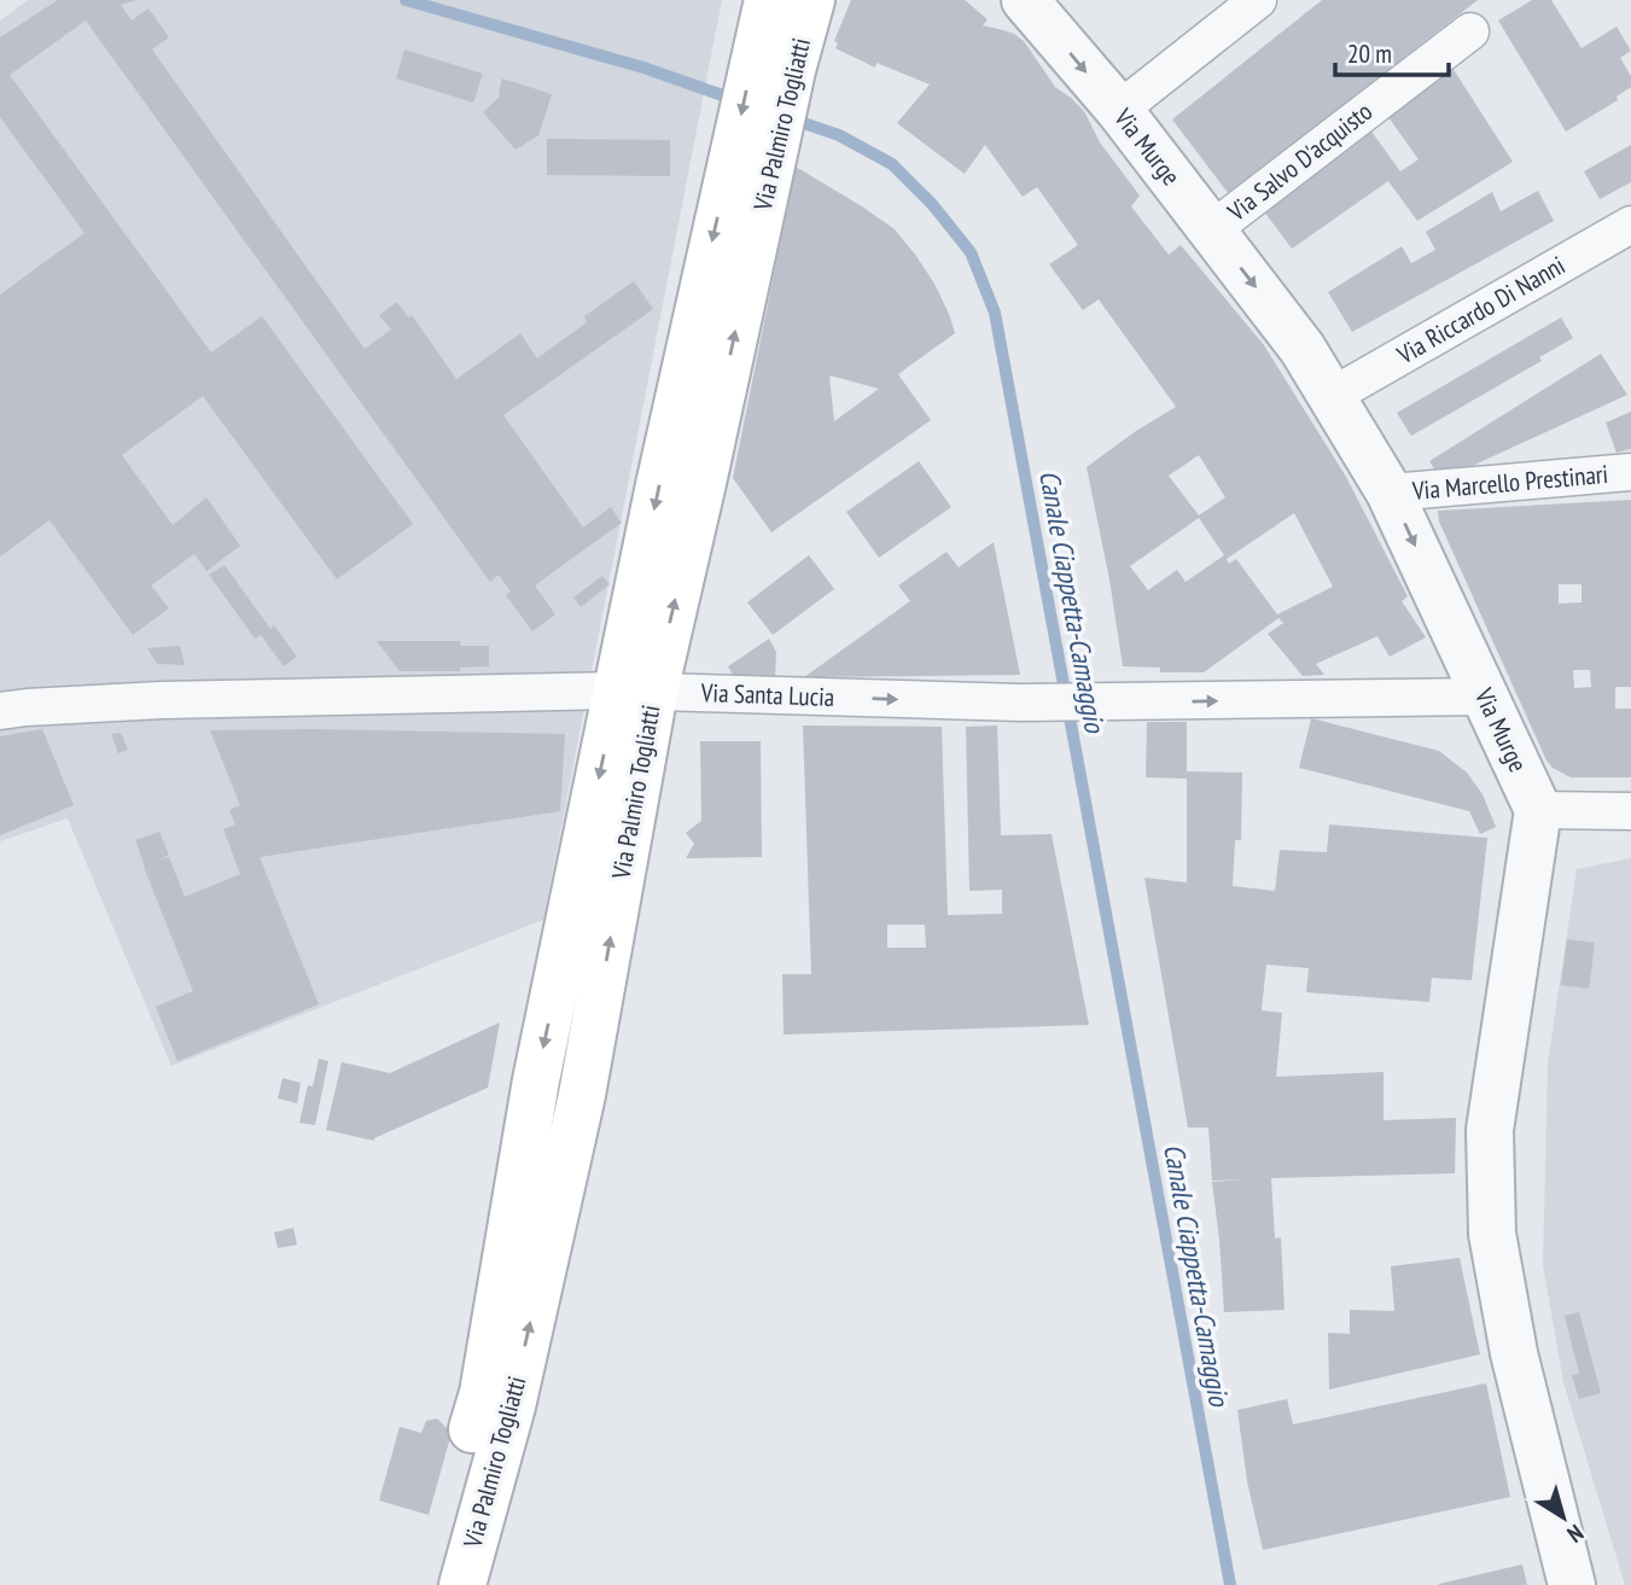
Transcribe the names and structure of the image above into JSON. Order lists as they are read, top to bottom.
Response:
{
  "streets": {
    "main road": ["Via Palmiro Togliatti"],
    "street": [
      "Via Murge",
      "Via Salvo D'acquisto",
      "Via Riccardo Di Nanni",
      "Via Marcello Prestinari",
      "Via Santa Lucia"
    ]
  },
  "crossings": [
    ["Via Palmiro Togliatti", "Via Santa Lucia"],
    ["Via Murge", "Via Salvo D'acquisto"],
    ["Via Murge", "Via Riccardo Di Nanni"],
    ["Via Murge", "Via Marcello Prestinari"],
    ["Via Murge", "Via Santa Lucia"]
  ],
  "one_way": ["Via Murge", "Via Santa Lucia"],
  "water": ["Canale Ciappetta-Camaggio"],
  "scale_bar": "20 m",
  "north": "bottom right"
}
